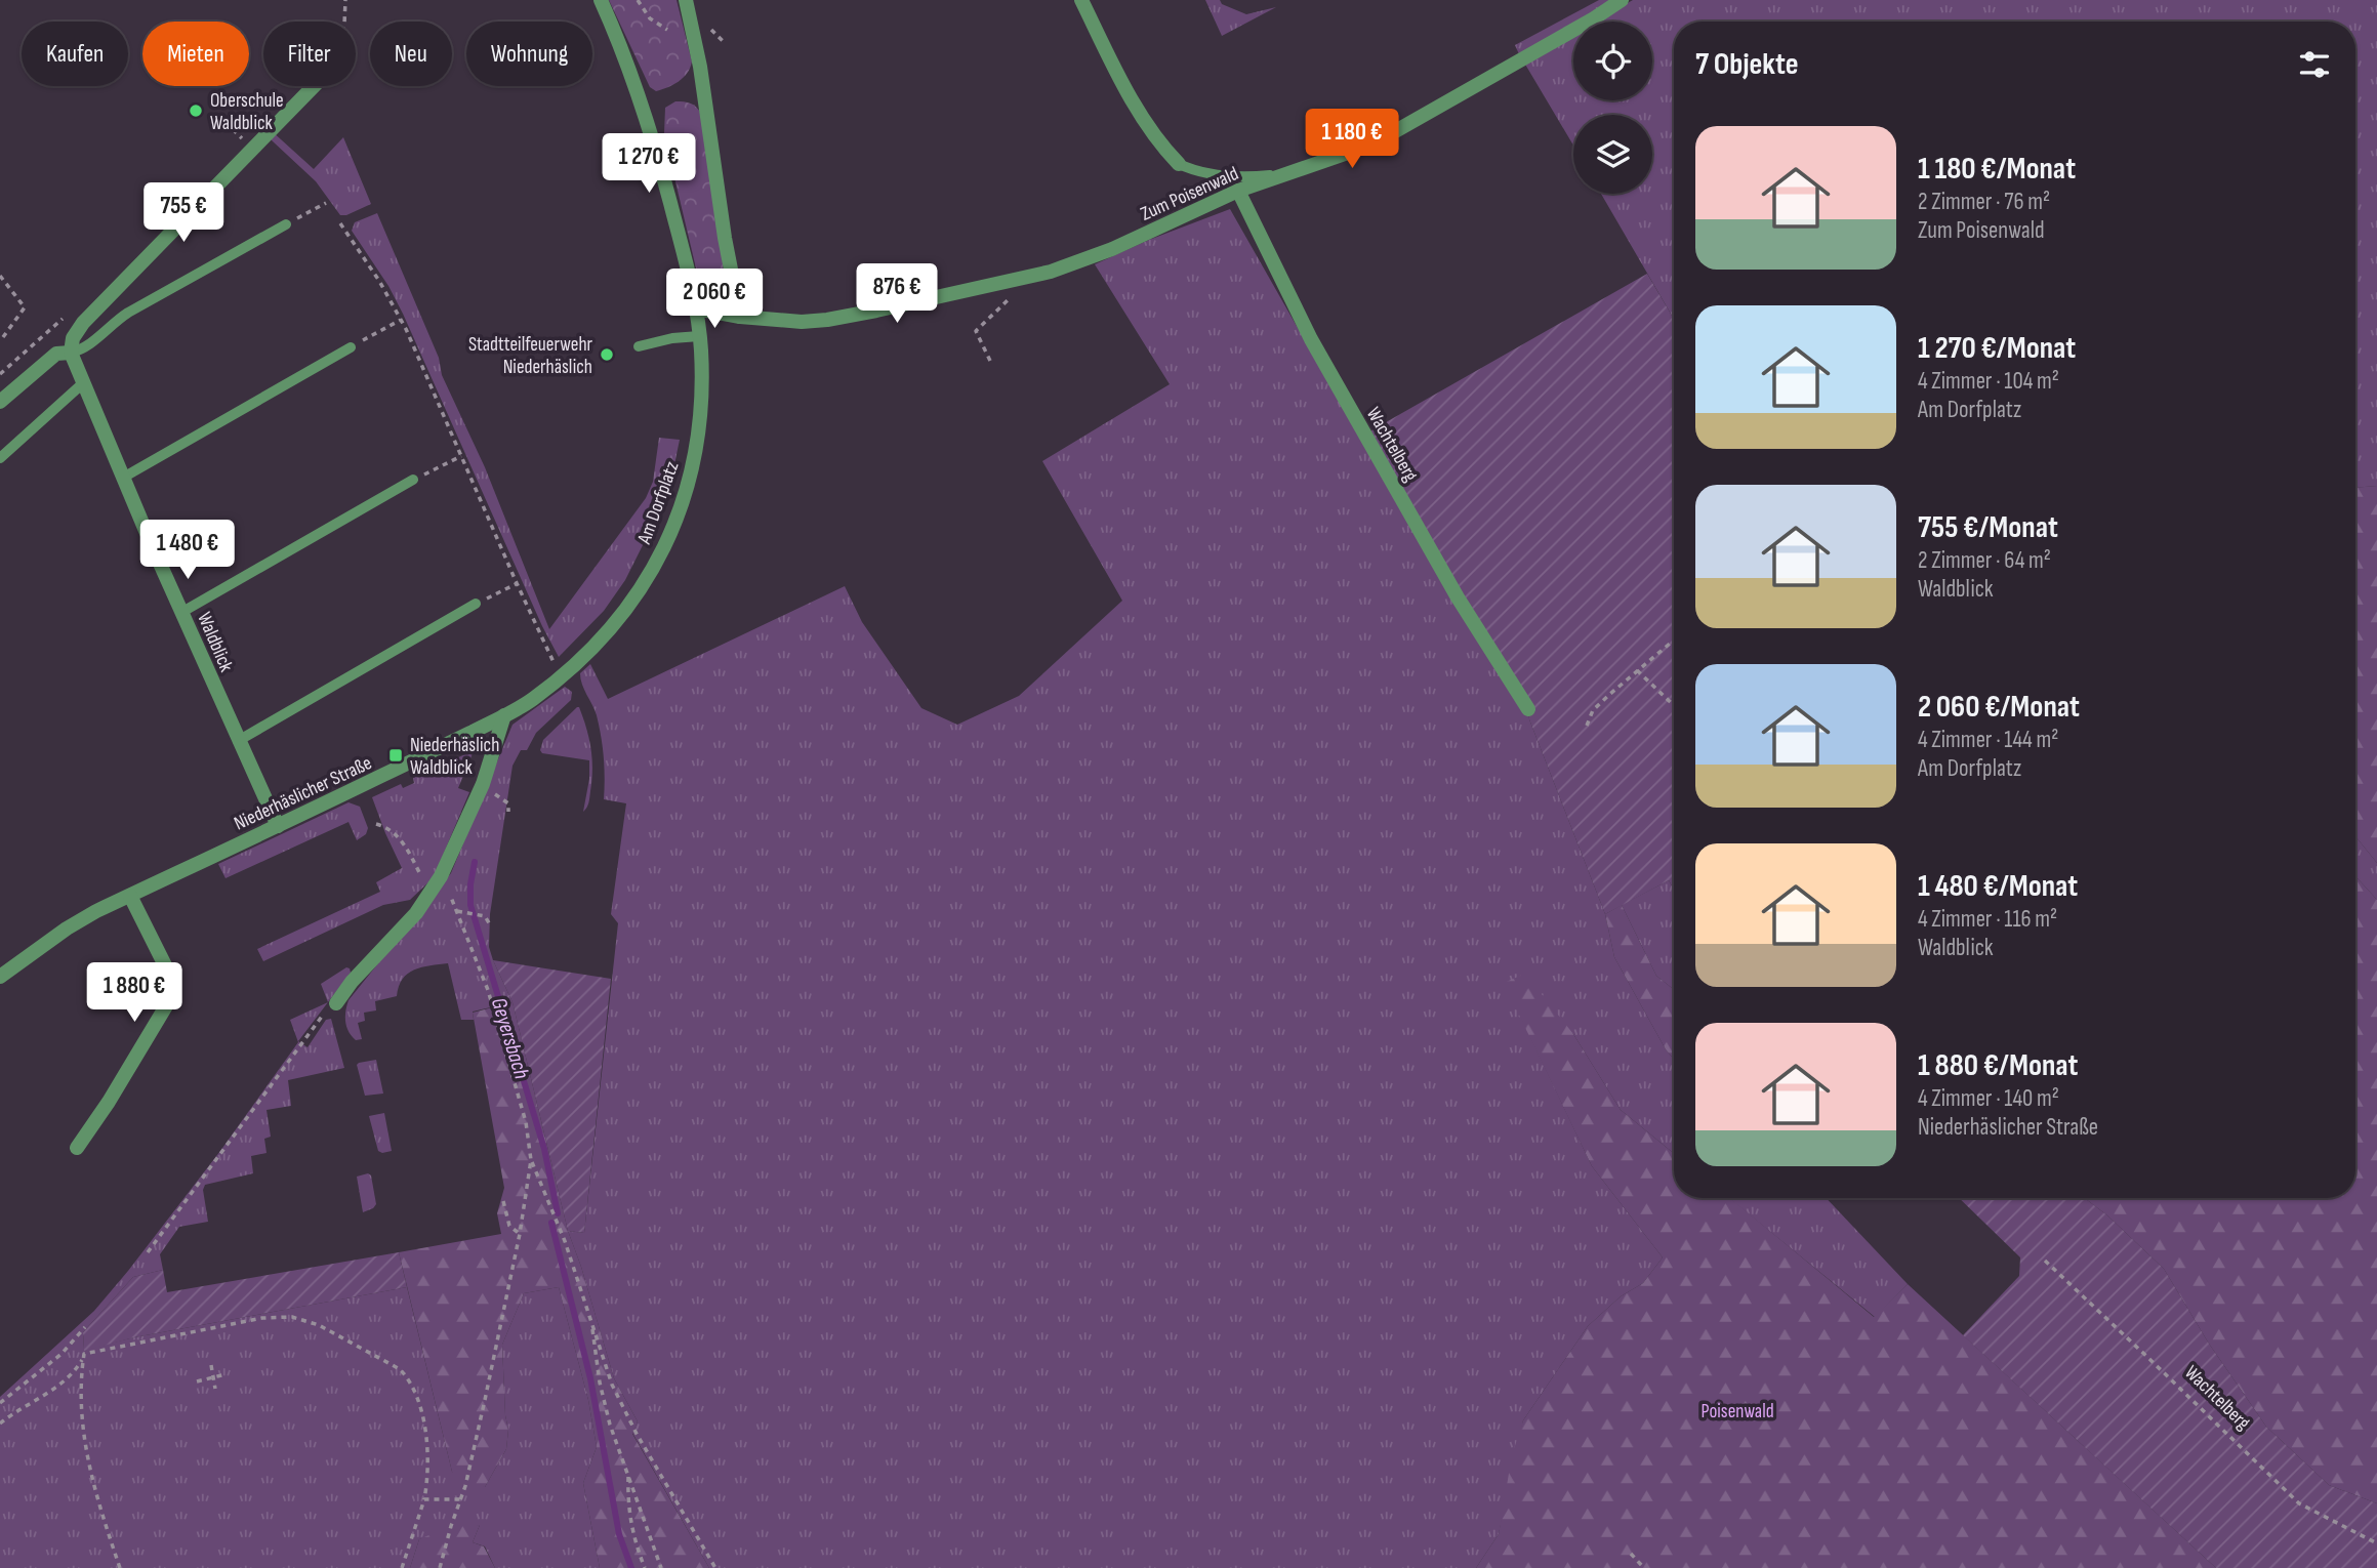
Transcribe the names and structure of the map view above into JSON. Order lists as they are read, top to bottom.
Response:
{
  "streets": {
    "street": [
      "Zum Poisenwald",
      "Wachtelberg",
      "Am Dorfplatz",
      "Waldblick",
      "Niederhäslicher Straße"
    ]
  },
  "crossings": [
    ["Zum Poisenwald", "Wachtelberg"],
    ["Am Dorfplatz", "Niederhäslicher Straße"],
    ["Waldblick", "Niederhäslicher Straße"]
  ],
  "water": ["Geyersbach"],
  "parks": ["Poisenwald"],
  "places": {
    "other": ["Oberschule Waldblick", "Stadtteilfeuerwehr Niederhäslich"],
    "transit": ["Niederhäslich Waldblick"]
  },
  "page": {
    "chip": [
      "Kaufen",
      "Mieten",
      "Filter",
      "Neu",
      "Wohnung"
    ],
    "heading": "7 Objekte",
    "list": [
      {
        "name": "1 180 €/Monat",
        "note": "2 Zimmer · 76 m² · Zum Poisenwald"
      },
      {
        "name": "1 270 €/Monat",
        "note": "4 Zimmer · 104 m² · Am Dorfplatz"
      },
      {
        "name": "755 €/Monat",
        "note": "2 Zimmer · 64 m² · Waldblick"
      },
      {
        "name": "2 060 €/Monat",
        "note": "4 Zimmer · 144 m² · Am Dorfplatz"
      },
      {
        "name": "1 480 €/Monat",
        "note": "4 Zimmer · 116 m² · Waldblick"
      },
      {
        "name": "1 880 €/Monat",
        "note": "4 Zimmer · 140 m² · Niederhäslicher Straße"
      }
    ],
    "price": [
      "1 180 €",
      "1 270 €",
      "755 €",
      "876 €",
      "2 060 €",
      "1 480 €",
      "1 880 €"
    ]
  }
}
